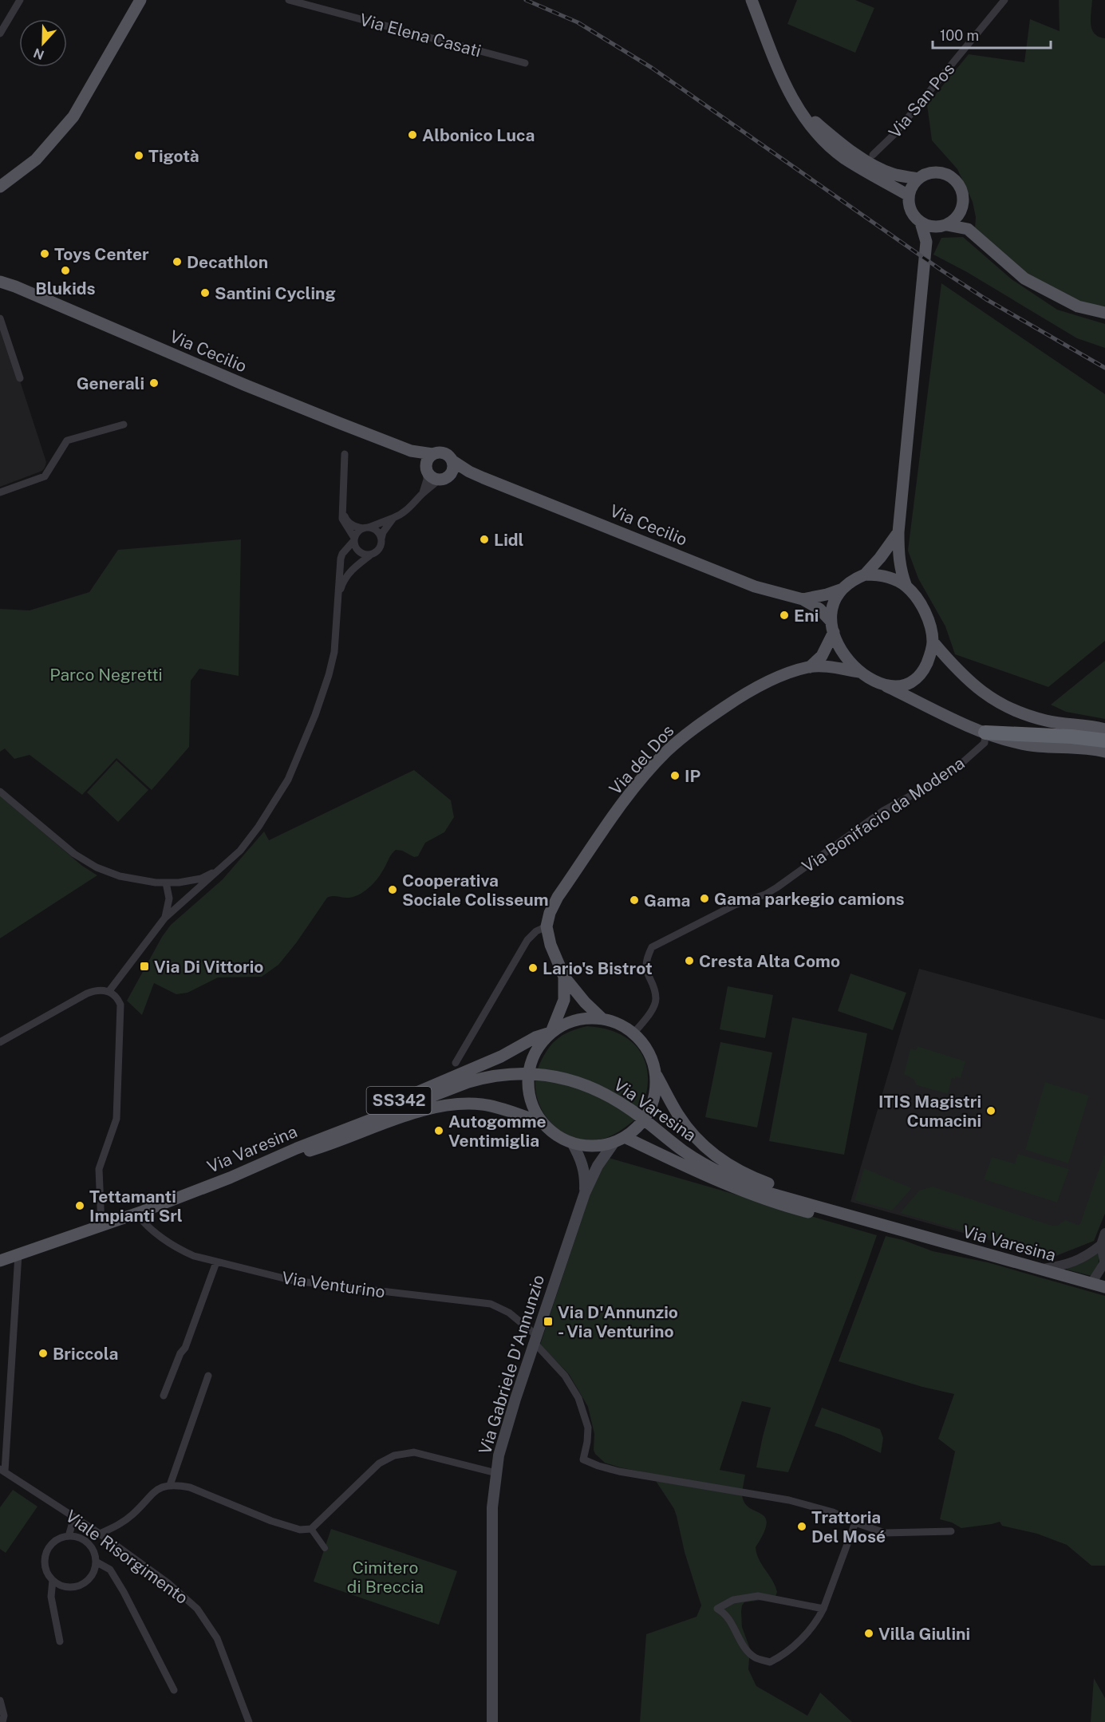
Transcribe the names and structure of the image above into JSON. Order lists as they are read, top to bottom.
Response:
{
  "streets": {
    "main road": [
      "Via Cecilio",
      "Via del Dos",
      "SS342",
      "Via Varesina",
      "Via Gabriele D'Annunzio"
    ],
    "street": [
      "Via Elena Casati",
      "Via San Pos",
      "Via Bonifacio da Modena",
      "Via Venturino",
      "Viale Risorgimento"
    ]
  },
  "crossings": [
    ["Via Cecilio", "Via del Dos"],
    ["Via Cecilio", "Via Bonifacio da Modena"],
    ["Via Bonifacio da Modena", "SS342"],
    ["Via Bonifacio da Modena", "Via Gabriele D'Annunzio"],
    ["SS342", "Via Varesina"],
    ["SS342", "Via Gabriele D'Annunzio"],
    ["Via Varesina", "Via Venturino"],
    ["Via Venturino", "Via Gabriele D'Annunzio"]
  ],
  "parks": ["Parco Negretti", "Cimitero di Breccia"],
  "places": {
    "other": [
      "Albonico Luca",
      "Tigotà",
      "Toys Center",
      "Decathlon",
      "Blukids",
      "Santini Cycling",
      "Generali",
      "Lidl",
      "Eni",
      "IP",
      "Cooperativa Sociale Colisseum",
      "Gama parkegio camions",
      "Gama",
      "Cresta Alta Como",
      "Lario's Bistrot",
      "ITIS Magistri Cumacini",
      "Autogomme Ventimiglia",
      "Tettamanti Impianti Srl",
      "Briccola",
      "Trattoria Del Mosé",
      "Villa Giulini"
    ],
    "transit": ["Via Di Vittorio", "Via D'Annunzio - Via Venturino"]
  },
  "scale_bar": "100 m",
  "north": "bottom"
}
